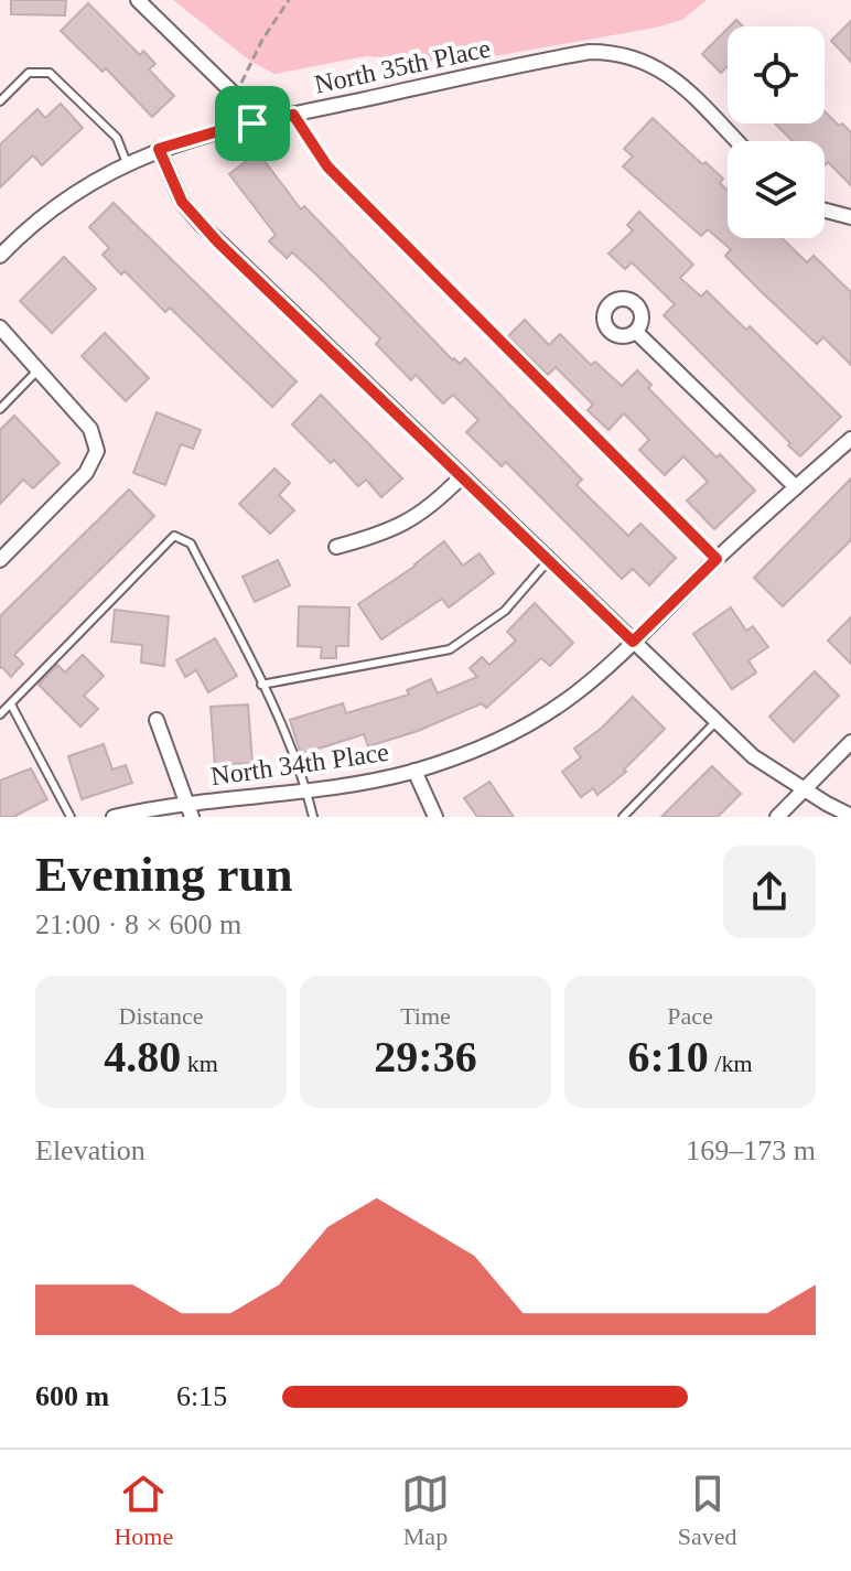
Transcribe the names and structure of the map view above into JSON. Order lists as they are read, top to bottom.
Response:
{
  "streets": {
    "street": ["North 35th Place", "North 34th Place"]
  },
  "page": {
    "heading": ["Evening run", "21:00 · 8 × 600 m"],
    "stats": [
      ["Distance", "4.80 km"],
      ["Time", "29:36"],
      ["Pace", "6:10 /km"]
    ],
    "chart": ["Elevation", "169–173 m"],
    "list": [
      {
        "name": "600 m",
        "note": "6:15"
      }
    ],
    "tabs": ["Home", "Map", "Saved"]
  }
}
